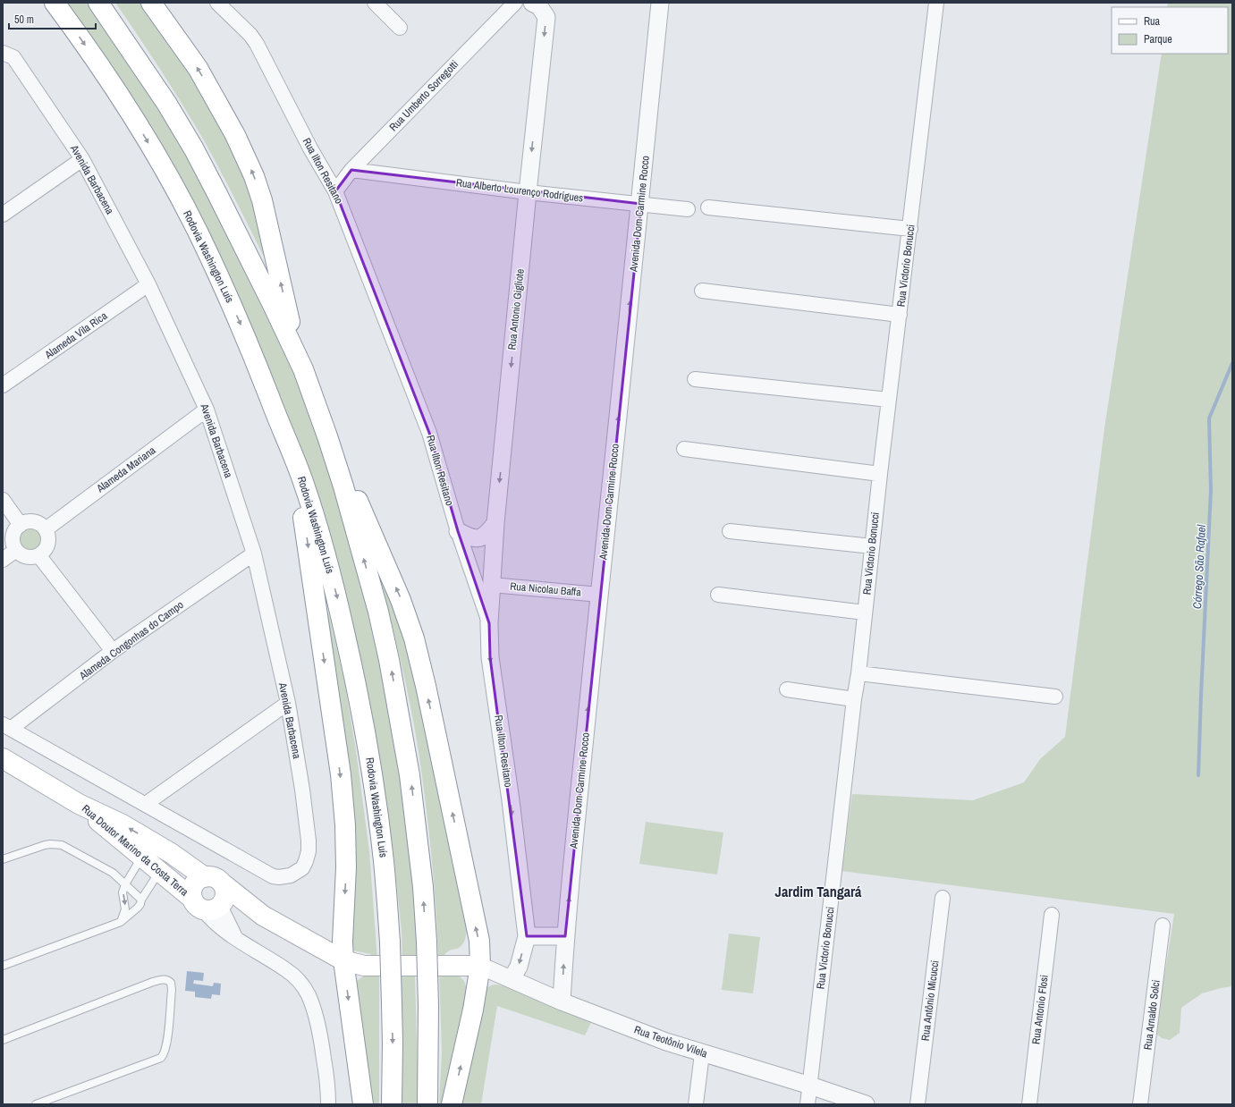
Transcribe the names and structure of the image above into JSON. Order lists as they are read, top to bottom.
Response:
{
  "streets": {
    "main road": ["Rodovia Washington Luís", "Rua Doutor Marino da Costa Terra"],
    "street": [
      "Rua Umberto Sorregotti",
      "Rua Ilton Resitano",
      "Avenida Barbacena",
      "Rua Alberto Lourenço Rodrigues",
      "Avenida Dom Carmine Rocco",
      "Rua Victorio Bonucci",
      "Rua Antonio Gigliote",
      "Alameda Vila Rica",
      "Alameda Mariana",
      "Rua Nicolau Baffa",
      "Alameda Congonhas do Campo",
      "Rua Antônio Micucci",
      "Rua Antonio Flosi",
      "Rua Arnaldo Solci",
      "Rua Teotônio Vilela"
    ]
  },
  "crossings": [
    ["Rua Umberto Sorregotti", "Rua Ilton Resitano"],
    ["Rua Umberto Sorregotti", "Rua Alberto Lourenço Rodrigues"],
    ["Rua Ilton Resitano", "Rua Antonio Gigliote"],
    ["Rua Ilton Resitano", "Rua Teotônio Vilela"],
    ["Avenida Barbacena", "Alameda Vila Rica"],
    ["Avenida Barbacena", "Alameda Mariana"],
    ["Avenida Barbacena", "Alameda Congonhas do Campo"],
    ["Rua Alberto Lourenço Rodrigues", "Avenida Dom Carmine Rocco"],
    ["Rua Alberto Lourenço Rodrigues", "Rua Antonio Gigliote"],
    ["Avenida Dom Carmine Rocco", "Rua Nicolau Baffa"],
    ["Avenida Dom Carmine Rocco", "Rua Teotônio Vilela"],
    ["Rua Victorio Bonucci", "Rua Teotônio Vilela"],
    ["Rua Antonio Gigliote", "Rua Nicolau Baffa"],
    ["Rua Doutor Marino da Costa Terra", "Rua Teotônio Vilela"]
  ],
  "one_way": ["Avenida Dom Carmine Rocco", "Rua Antonio Gigliote"],
  "districts": ["Jardim Tangará"],
  "water": ["Córrego São Rafael"],
  "legend": ["Rua", "Parque"],
  "scale_bar": "50 m"
}
